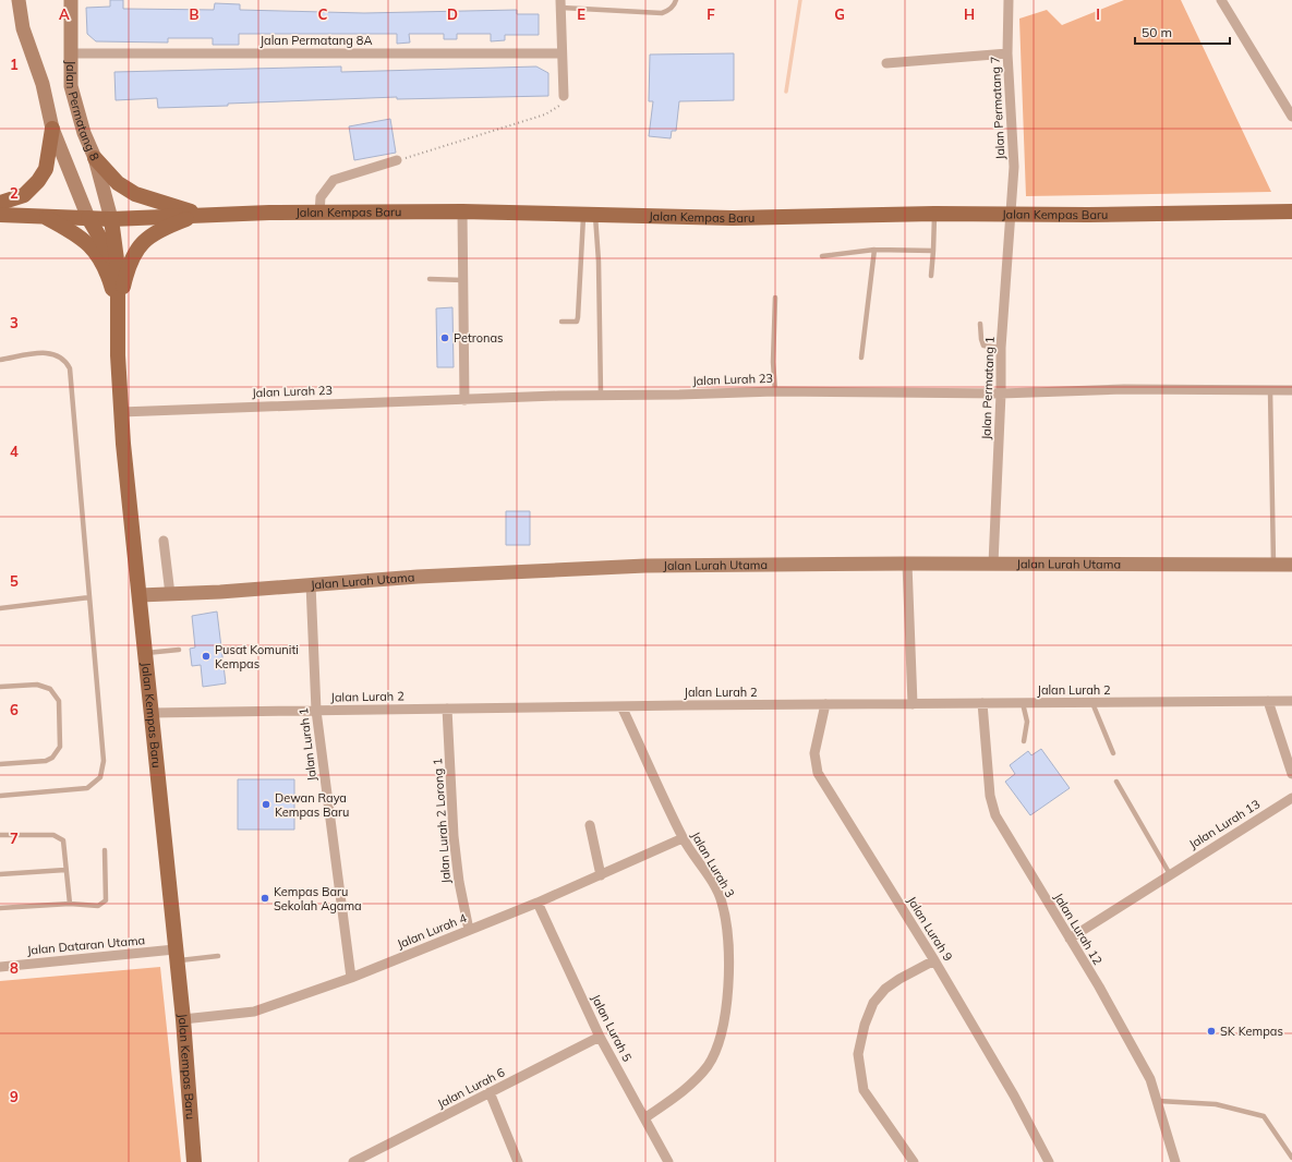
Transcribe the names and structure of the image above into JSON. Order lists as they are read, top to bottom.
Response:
{
  "streets": {
    "main road": ["Jalan Kempas Baru"],
    "street": [
      "Jalan Permatang 8A",
      "Jalan Permatang 7",
      "Jalan Permatang 8",
      "Jalan Lurah 23",
      "Jalan Permatang 1",
      "Jalan Lurah Utama",
      "Jalan Lurah 2",
      "Jalan Lurah 1",
      "Jalan Lurah 2 Lorong 1",
      "Jalan Lurah 13",
      "Jalan Lurah 3",
      "Jalan Lurah 9",
      "Jalan Lurah 12",
      "Jalan Lurah 4",
      "Jalan Dataran Utama",
      "Jalan Lurah 5",
      "Jalan Lurah 6"
    ]
  },
  "crossings": [
    ["Jalan Permatang 8A", "Jalan Permatang 8"],
    ["Jalan Permatang 7", "Jalan Kempas Baru"],
    ["Jalan Permatang 7", "Jalan Permatang 1"],
    ["Jalan Permatang 8", "Jalan Kempas Baru"],
    ["Jalan Kempas Baru", "Jalan Lurah 23"],
    ["Jalan Kempas Baru", "Jalan Permatang 1"],
    ["Jalan Kempas Baru", "Jalan Lurah Utama"],
    ["Jalan Kempas Baru", "Jalan Lurah 2"],
    ["Jalan Kempas Baru", "Jalan Lurah 4"],
    ["Jalan Kempas Baru", "Jalan Dataran Utama"],
    ["Jalan Lurah 23", "Jalan Permatang 1"],
    ["Jalan Permatang 1", "Jalan Lurah Utama"],
    ["Jalan Lurah Utama", "Jalan Lurah 1"],
    ["Jalan Lurah 2", "Jalan Lurah 1"],
    ["Jalan Lurah 2", "Jalan Lurah 2 Lorong 1"],
    ["Jalan Lurah 2", "Jalan Lurah 3"],
    ["Jalan Lurah 2", "Jalan Lurah 9"],
    ["Jalan Lurah 2", "Jalan Lurah 12"],
    ["Jalan Lurah 1", "Jalan Lurah 4"],
    ["Jalan Lurah 2 Lorong 1", "Jalan Lurah 4"],
    ["Jalan Lurah 13", "Jalan Lurah 12"],
    ["Jalan Lurah 3", "Jalan Lurah 4"],
    ["Jalan Lurah 3", "Jalan Lurah 5"],
    ["Jalan Lurah 4", "Jalan Lurah 5"],
    ["Jalan Lurah 5", "Jalan Lurah 6"]
  ],
  "places": [
    "Petronas",
    "Pusat Komuniti Kempas",
    "Dewan Raya Kempas Baru",
    "Kempas Baru Sekolah Agama",
    "SK Kempas"
  ],
  "scale_bar": "50 m",
  "grid": {
    "columns": [
      "A",
      "B",
      "C",
      "D",
      "E",
      "F",
      "G",
      "H",
      "I"
    ],
    "rows": [
      "1",
      "2",
      "3",
      "4",
      "5",
      "6",
      "7",
      "8",
      "9"
    ]
  }
}
